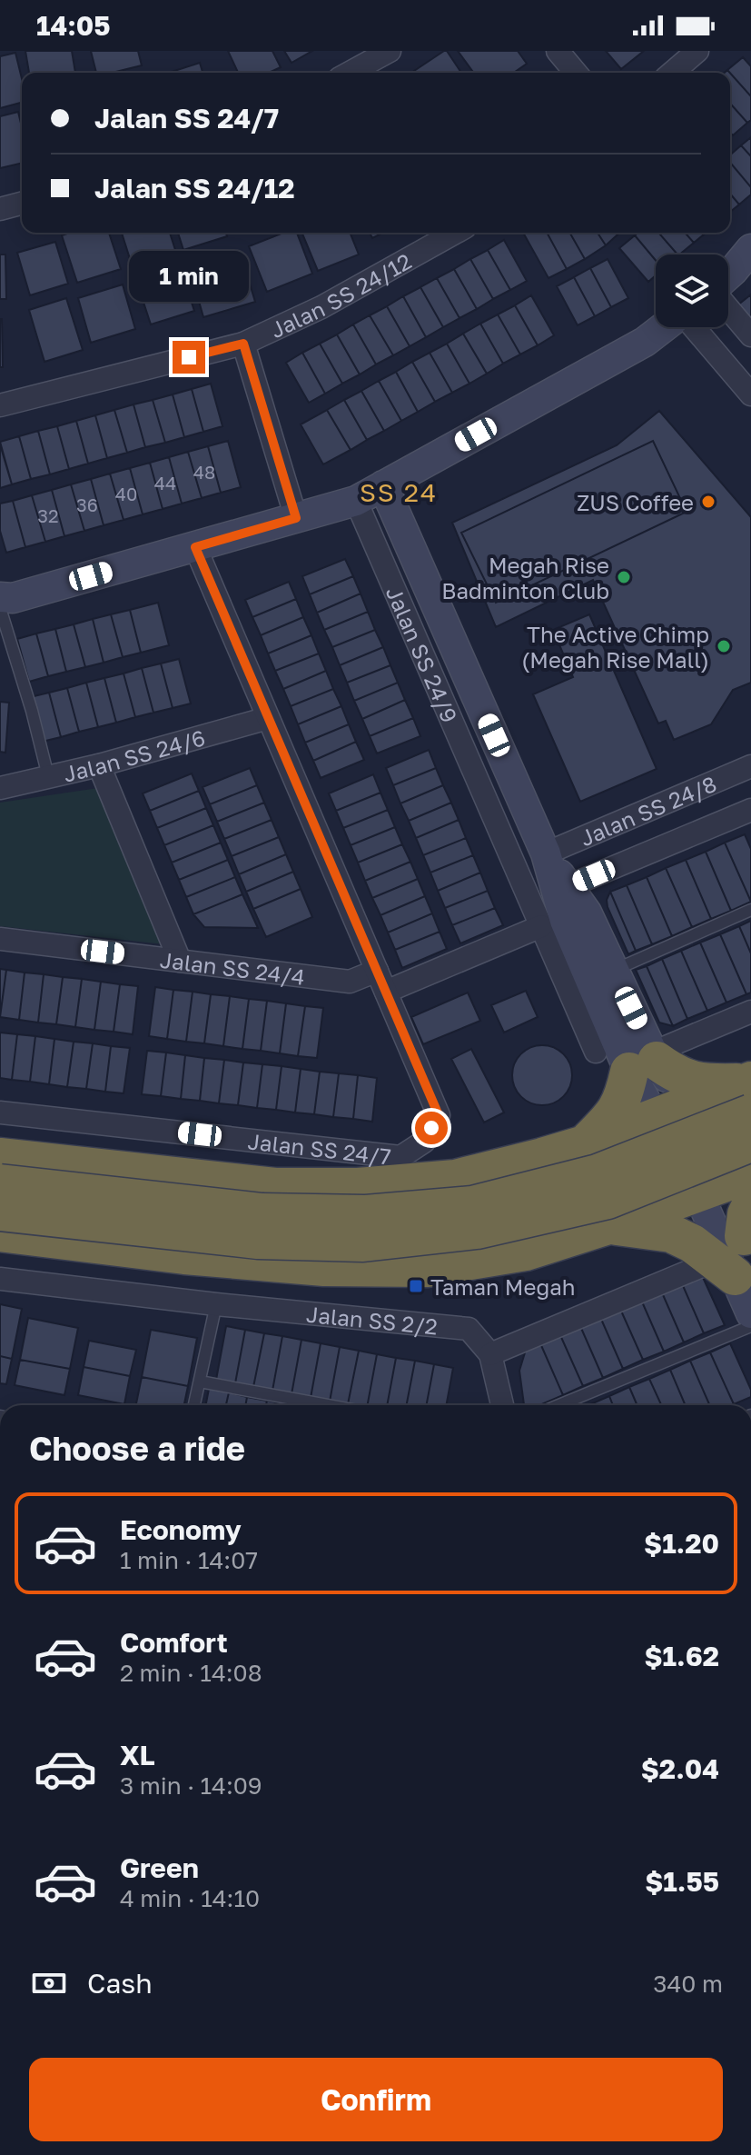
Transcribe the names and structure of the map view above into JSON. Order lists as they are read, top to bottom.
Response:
{
  "streets": {
    "street": [
      "Jalan SS 24/12",
      "Jalan SS 24/9",
      "Jalan SS 24/6",
      "Jalan SS 24/8",
      "Jalan SS 24/4",
      "Jalan SS 24/7",
      "Jalan SS 2/2"
    ]
  },
  "crossings": [
    ["Jalan SS 24/9", "Jalan SS 24/8"],
    ["Jalan SS 24/6", "Jalan SS 24/7"],
    ["Jalan SS 24/4", "Jalan SS 24/7"]
  ],
  "districts": ["SS 24"],
  "places": {
    "other": ["ZUS Coffee", "Megah Rise Badminton Club", "The Active Chimp (Megah Rise Mall)"],
    "transit": ["Taman Megah"]
  },
  "house_numbers": [
    "48",
    "44",
    "40",
    "36",
    "32"
  ],
  "page": {
    "status": "14:05",
    "banner": ["Jalan SS 24/7", "Jalan SS 24/12"],
    "bubble": "1 min",
    "heading": "Choose a ride",
    "list": [
      {
        "name": "Economy",
        "note": "1 min · 14:07",
        "value": "$1.20"
      },
      {
        "name": "Comfort",
        "note": "2 min · 14:08",
        "value": "$1.62"
      },
      {
        "name": "XL",
        "note": "3 min · 14:09",
        "value": "$2.04"
      },
      {
        "name": "Green",
        "note": "4 min · 14:10",
        "value": "$1.55"
      }
    ],
    "pay": ["Cash", "340 m"],
    "buttons": "Confirm"
  }
}
